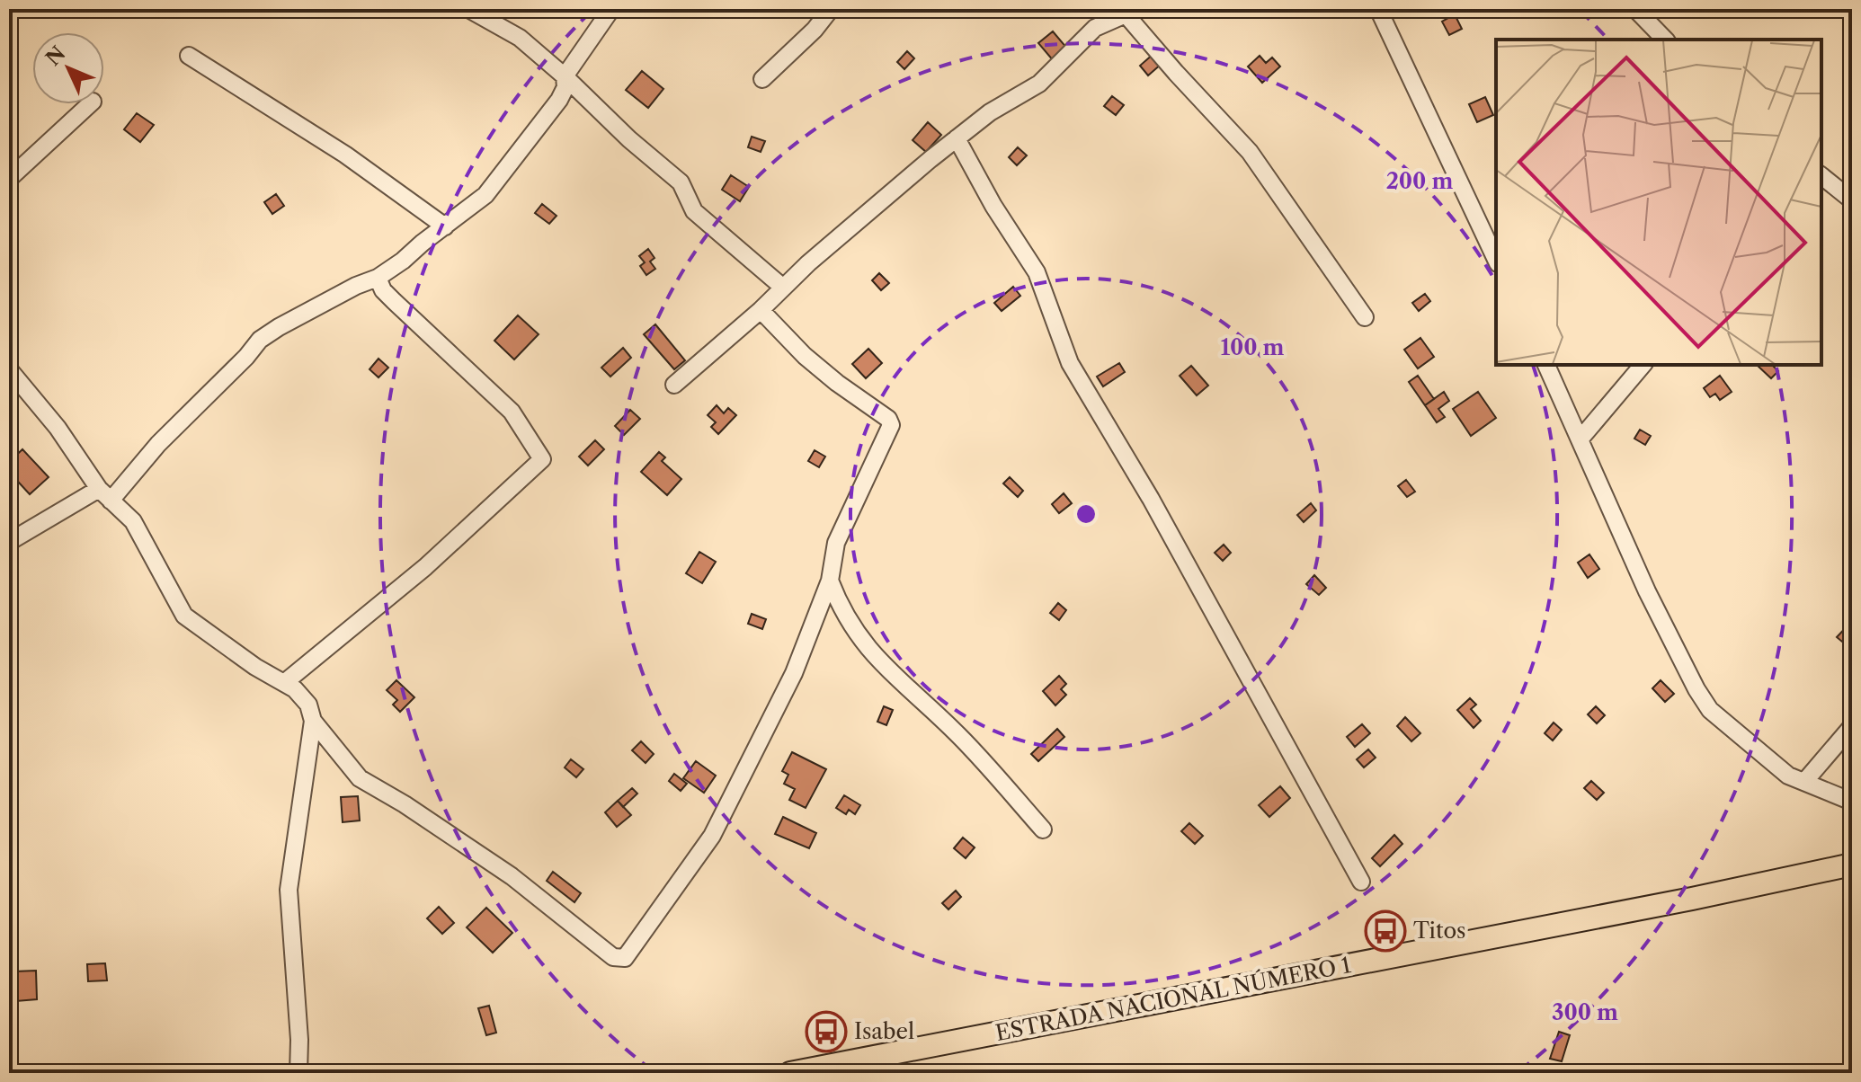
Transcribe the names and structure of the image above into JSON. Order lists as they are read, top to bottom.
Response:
{
  "streets": {
    "highway": ["ESTRADA NACIONAL NÚMERO 1"]
  },
  "places": {
    "bus stop": ["Titos", "Isabel"]
  },
  "north": "top left",
  "rings": ["200 m", "100 m", "300 m"]
}
